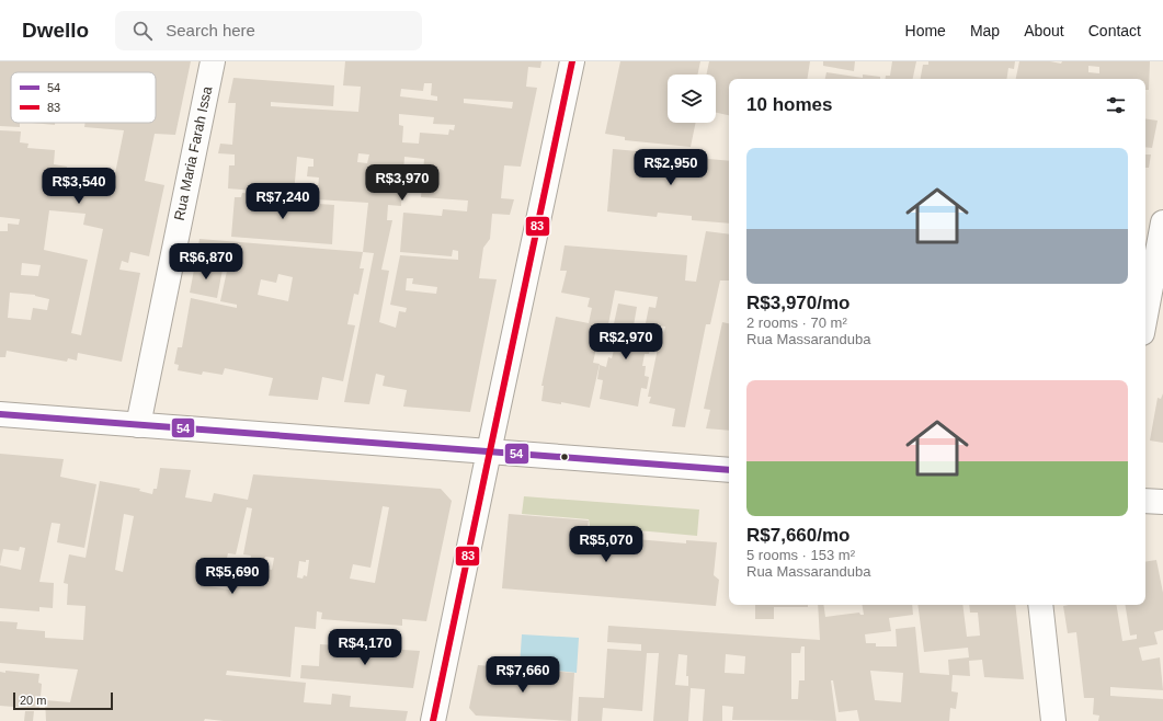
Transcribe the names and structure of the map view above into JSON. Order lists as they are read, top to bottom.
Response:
{
  "streets": {
    "street": ["Rua Maria Farah Issa"]
  },
  "lines": ["transit line 83", "transit line 54"],
  "legend": ["54", "83"],
  "scale_bar": "20 m",
  "page": {
    "header": "Dwello",
    "search": "Search here",
    "nav": [
      "Home",
      "Map",
      "About",
      "Contact"
    ],
    "heading": "10 homes",
    "list": [
      {
        "name": "R$3,970/mo",
        "note": "2 rooms · 70 m² · Rua Massaranduba"
      },
      {
        "name": "R$7,660/mo",
        "note": "5 rooms · 153 m² · Rua Massaranduba"
      }
    ],
    "price": [
      "R$2,950",
      "R$3,970",
      "R$3,540",
      "R$7,240",
      "R$6,870",
      "R$2,970",
      "R$5,070",
      "R$5,690",
      "R$4,170",
      "R$7,660"
    ],
    "scale": "20 m"
  }
}
